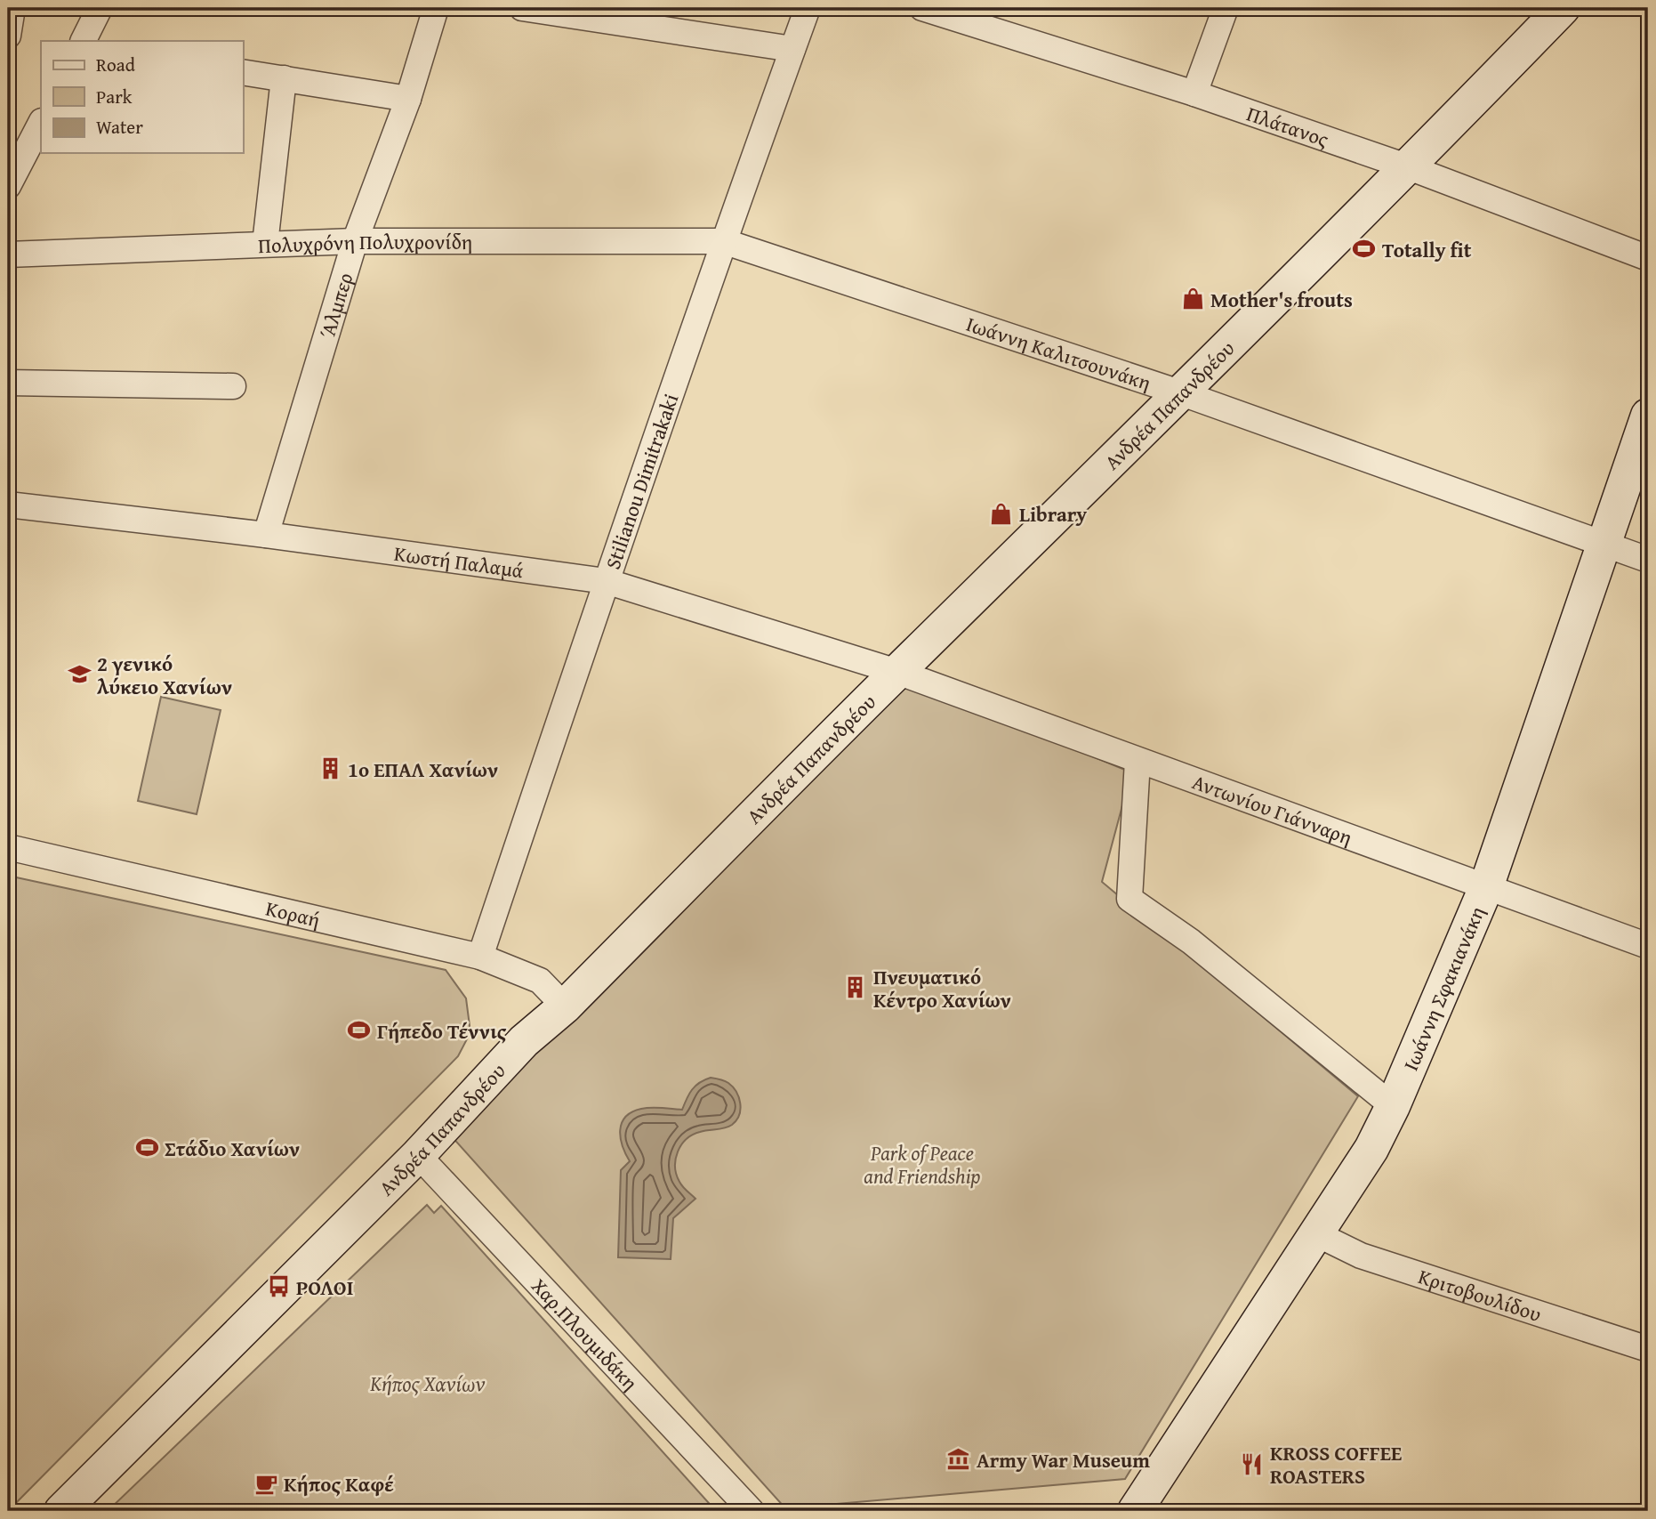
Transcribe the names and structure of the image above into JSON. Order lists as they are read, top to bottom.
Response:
{
  "streets": {
    "main road": ["Ανδρέα Παπανδρέου", "Ιωάννη Σφακιανάκη"],
    "street": [
      "Πλάτανος",
      "Πολυχρόνη Πολυχρονίδη",
      "Άλμπερ",
      "Ιωάννη Καλιτσουνάκη",
      "Stilianou Dimitrakaki",
      "Κωστή Παλαμά",
      "Αντωνίου Γιάνναρη",
      "Κοραή",
      "Κριτοβουλίδου",
      "Χαρ.Πλουμιδάκη"
    ]
  },
  "crossings": [
    ["Πλάτανος", "Ανδρέα Παπανδρέου"],
    ["Πολυχρόνη Πολυχρονίδη", "Άλμπερ"],
    ["Πολυχρόνη Πολυχρονίδη", "Ιωάννη Καλιτσουνάκη"],
    ["Πολυχρόνη Πολυχρονίδη", "Stilianou Dimitrakaki"],
    ["Άλμπερ", "Κωστή Παλαμά"],
    ["Ιωάννη Καλιτσουνάκη", "Ανδρέα Παπανδρέου"],
    ["Ιωάννη Καλιτσουνάκη", "Stilianou Dimitrakaki"],
    ["Ιωάννη Καλιτσουνάκη", "Ιωάννη Σφακιανάκη"],
    ["Ανδρέα Παπανδρέου", "Κωστή Παλαμά"],
    ["Ανδρέα Παπανδρέου", "Αντωνίου Γιάνναρη"],
    ["Ανδρέα Παπανδρέου", "Κοραή"],
    ["Ανδρέα Παπανδρέου", "Χαρ.Πλουμιδάκη"],
    ["Stilianou Dimitrakaki", "Κωστή Παλαμά"],
    ["Stilianou Dimitrakaki", "Κοραή"],
    ["Κωστή Παλαμά", "Αντωνίου Γιάνναρη"],
    ["Αντωνίου Γιάνναρη", "Ιωάννη Σφακιανάκη"],
    ["Ιωάννη Σφακιανάκη", "Κριτοβουλίδου"]
  ],
  "parks": ["Park of Peace and Friendship", "Κήπος Χανίων"],
  "places": {
    "sports": ["Totally fit", "Γήπεδο Τέννις", "Στάδιο Χανίων"],
    "shop": ["Mother's frouts", "Library"],
    "school or university": ["2 γενικό λύκειο Χανίων"],
    "building": ["1ο ΕΠΑΛ Χανίων", "Πνευματικό Κέντρο Χανίων"],
    "bus stop": ["ΡΟΛΟΙ"],
    "museum": ["Army War Museum"],
    "restaurant": ["KROSS COFFEE ROASTERS"],
    "cafe": ["Κήπος Καφέ"]
  },
  "legend": ["Road", "Park", "Water"]
}
